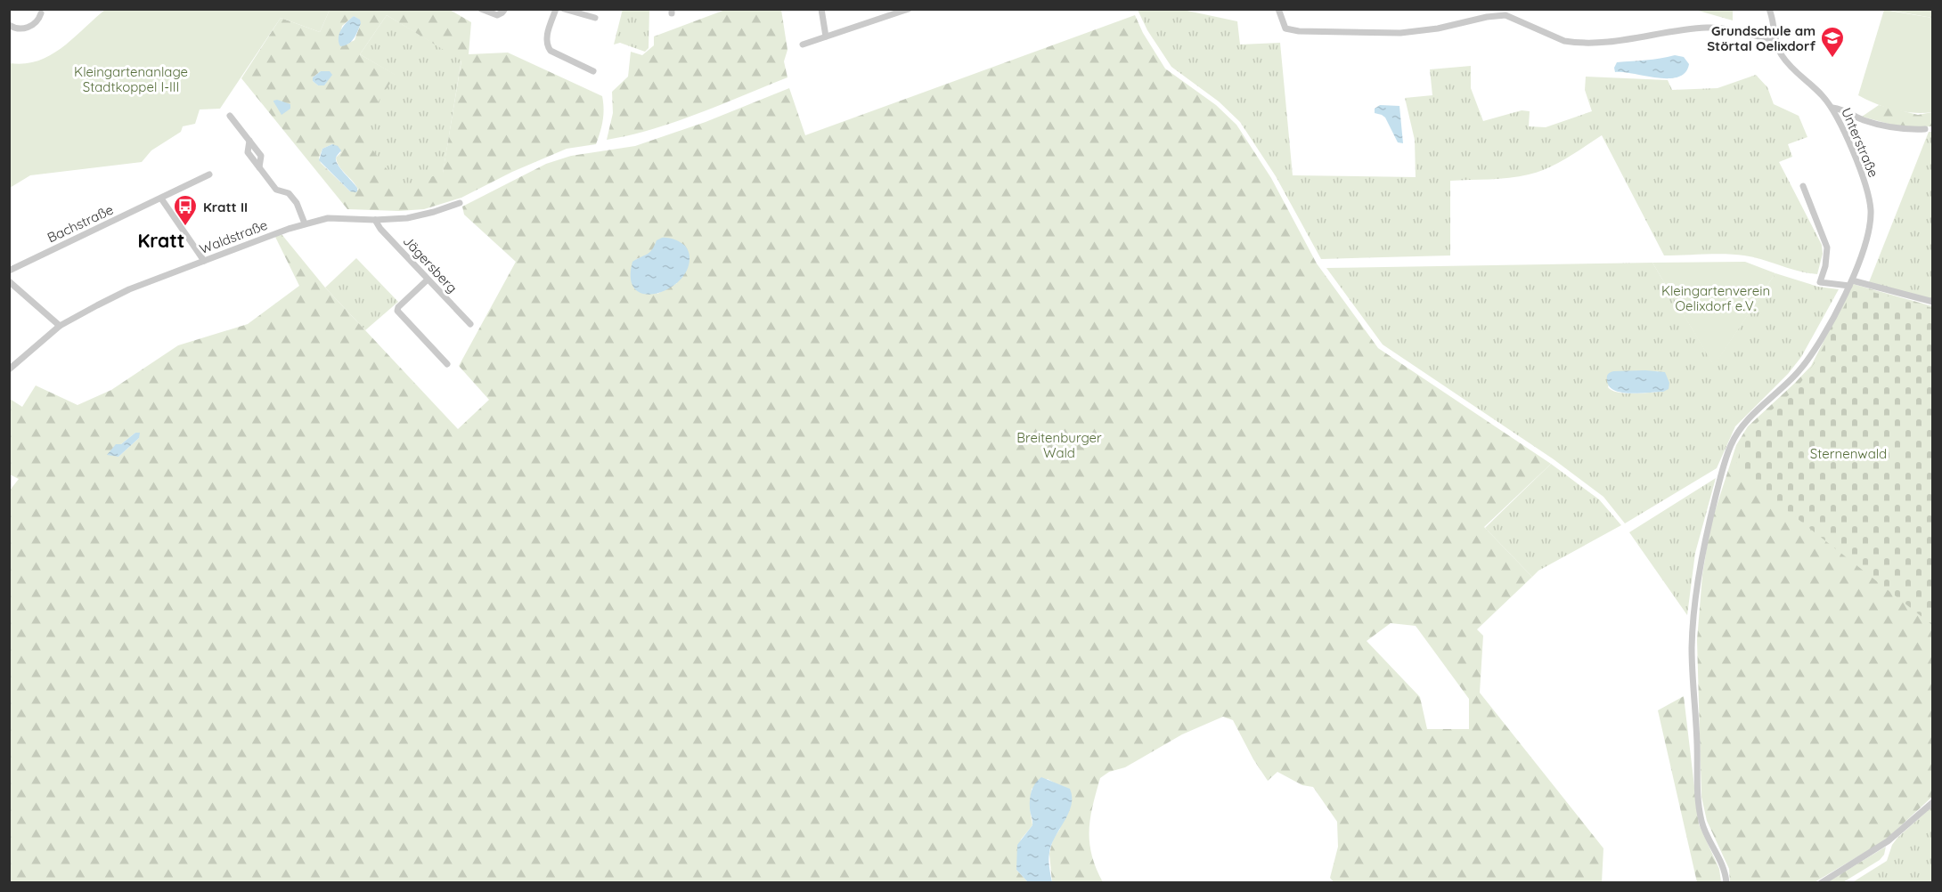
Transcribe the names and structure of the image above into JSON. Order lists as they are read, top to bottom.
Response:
{
  "streets": {
    "street": [
      "Unterstraße",
      "Bachstraße",
      "Waldstraße",
      "Jägersberg"
    ]
  },
  "crossings": [
    ["Waldstraße", "Jägersberg"]
  ],
  "districts": ["Kratt"],
  "parks": [
    "Kleingartenanlage Stadtkoppel I-III",
    "Kleingartenverein Oelixdorf e.V.",
    "Breitenburger Wald",
    "Sternenwald"
  ],
  "places": {
    "school or university": ["Grundschule am Störtal Oelixdorf"],
    "bus stop": ["Kratt II"]
  }
}
